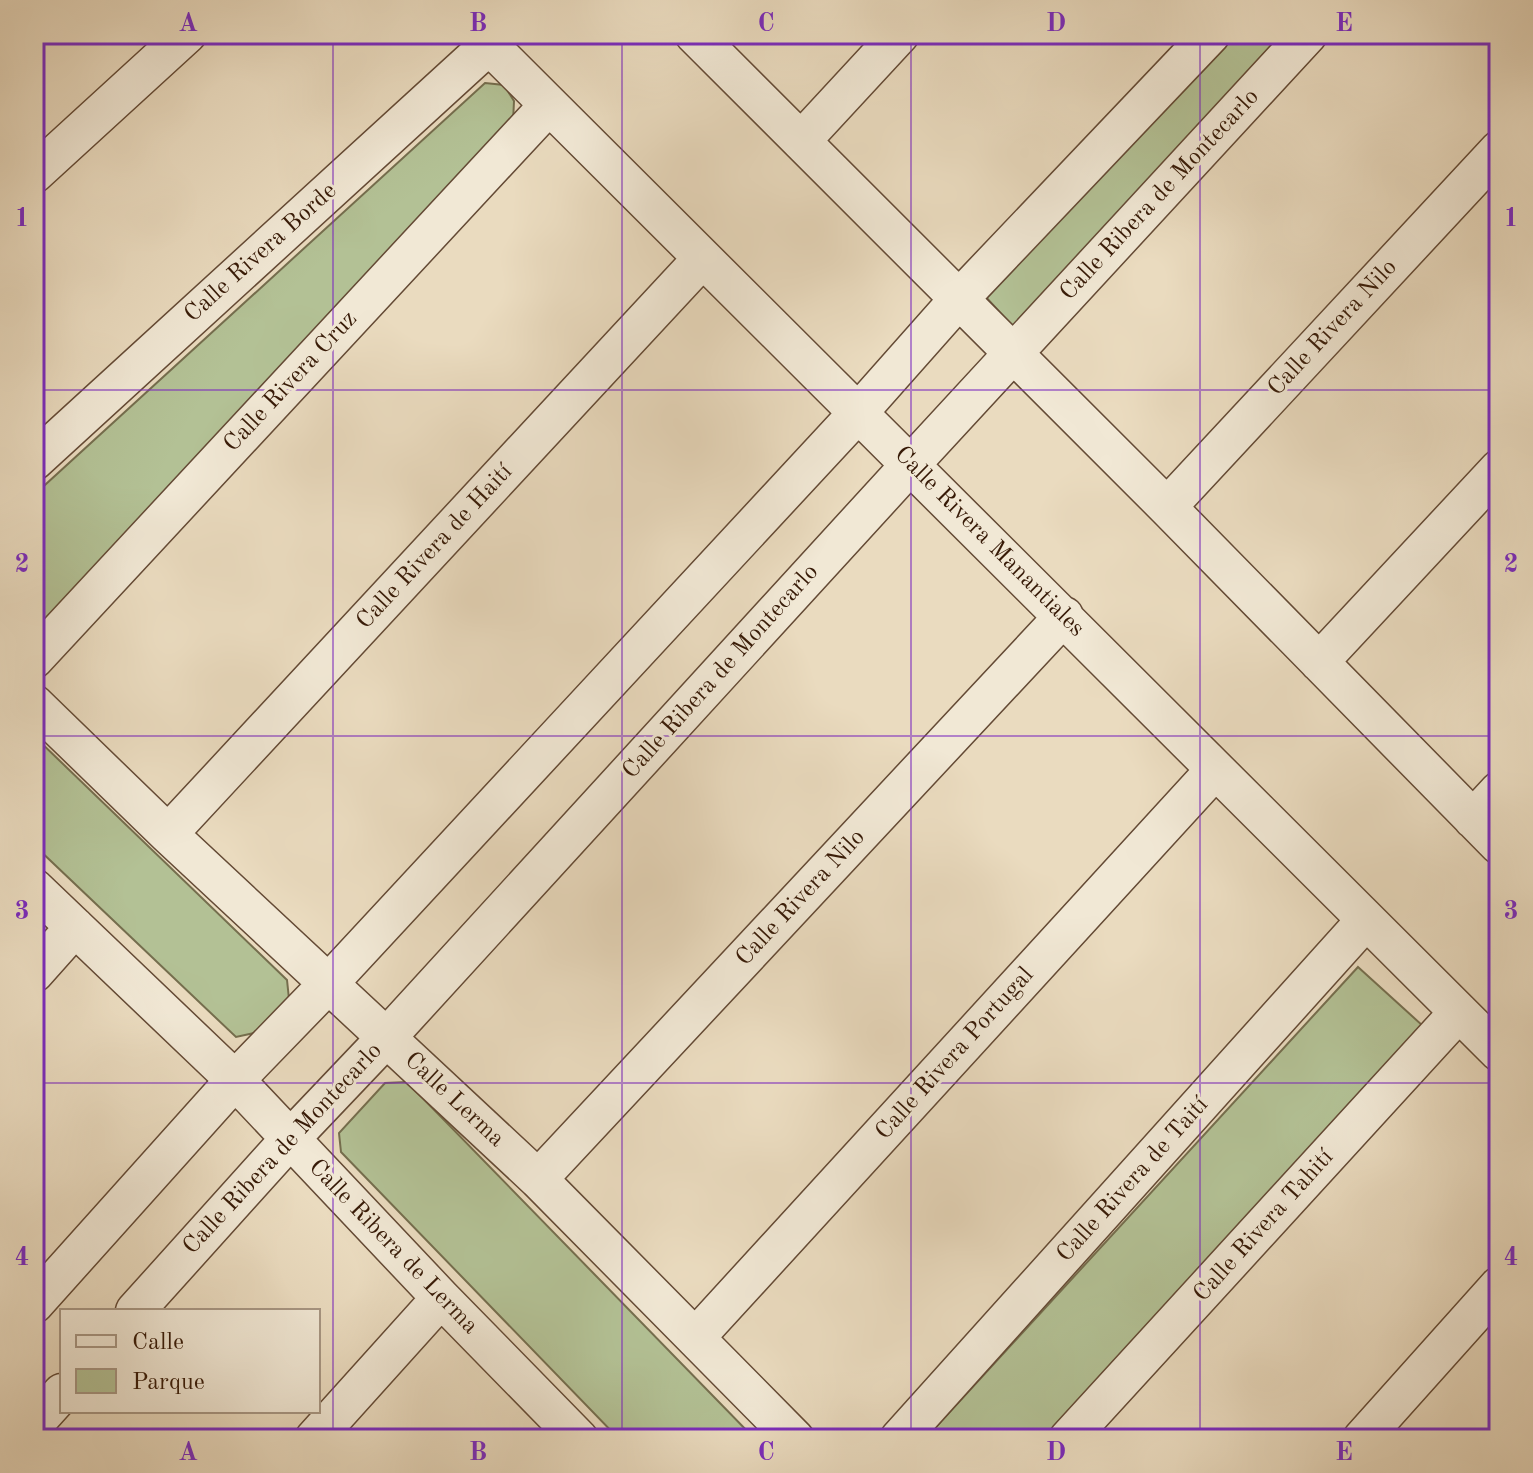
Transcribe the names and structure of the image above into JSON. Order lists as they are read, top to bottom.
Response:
{
  "streets": {
    "street": [
      "Calle Ribera de Montecarlo",
      "Calle Rivera Borde",
      "Calle Rivera Nilo",
      "Calle Rivera Cruz",
      "Calle Rivera Manantiales",
      "Calle Rivera de Haití",
      "Calle Rivera Portugal",
      "Calle Lerma",
      "Calle Rivera de Taití",
      "Calle Rivera Tahití",
      "Calle Ribera de Lerma"
    ]
  },
  "crossings": [
    ["Calle Ribera de Montecarlo", "Calle Rivera Manantiales"],
    ["Calle Ribera de Montecarlo", "Calle Lerma"],
    ["Calle Ribera de Montecarlo", "Calle Ribera de Lerma"],
    ["Calle Rivera Borde", "Calle Rivera Manantiales"],
    ["Calle Rivera Nilo", "Calle Rivera Manantiales"],
    ["Calle Rivera Nilo", "Calle Lerma"],
    ["Calle Rivera Cruz", "Calle Rivera Manantiales"],
    ["Calle Rivera Manantiales", "Calle Rivera de Haití"],
    ["Calle Rivera Manantiales", "Calle Rivera Portugal"],
    ["Calle Rivera Manantiales", "Calle Rivera de Taití"],
    ["Calle Rivera Manantiales", "Calle Rivera Tahití"],
    ["Calle Rivera de Haití", "Calle Lerma"],
    ["Calle Rivera Portugal", "Calle Lerma"]
  ],
  "legend": ["Calle", "Parque"],
  "grid": {
    "columns": [
      "A",
      "B",
      "C",
      "D",
      "E"
    ],
    "rows": [
      "1",
      "2",
      "3",
      "4"
    ]
  }
}
